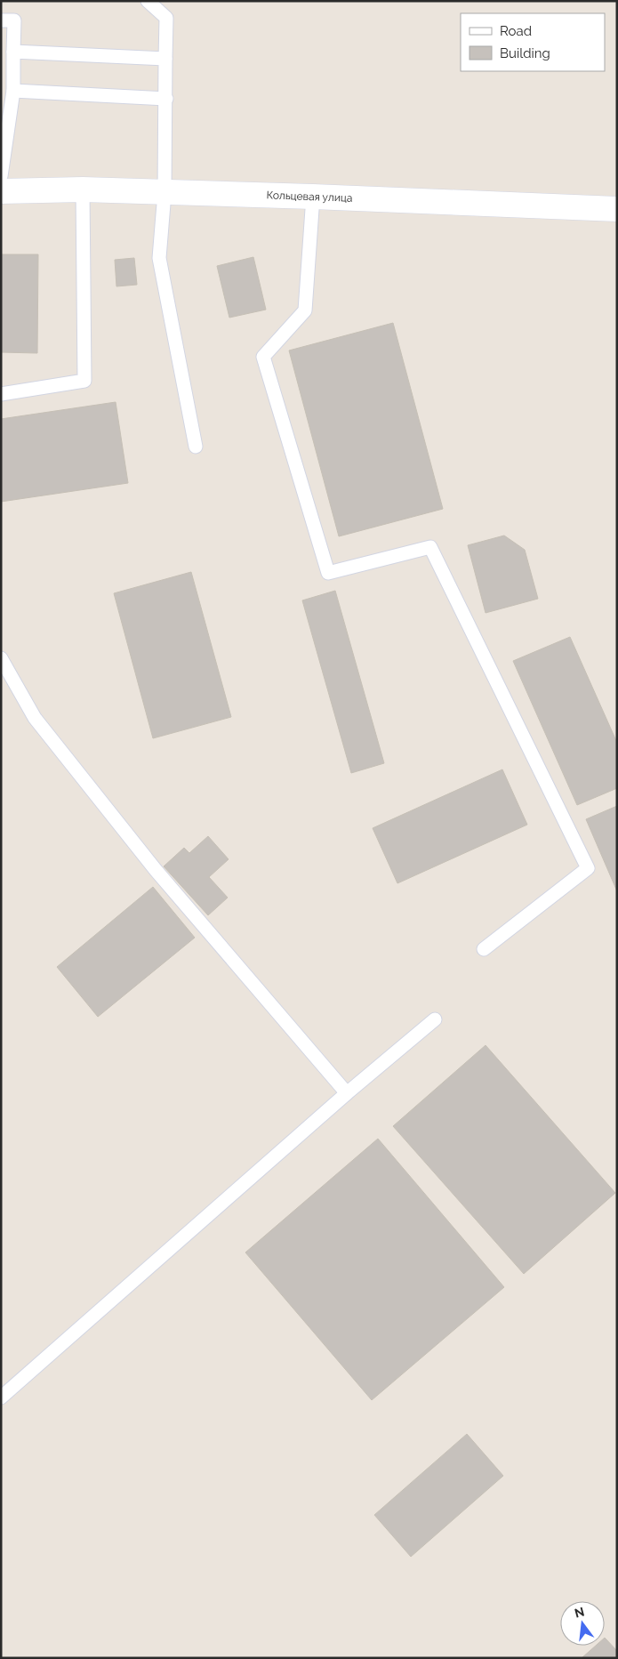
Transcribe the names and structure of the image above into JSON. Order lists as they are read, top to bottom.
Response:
{
  "streets": {
    "main road": ["Кольцевая улица"]
  },
  "legend": ["Road", "Building"],
  "north": "top"
}
